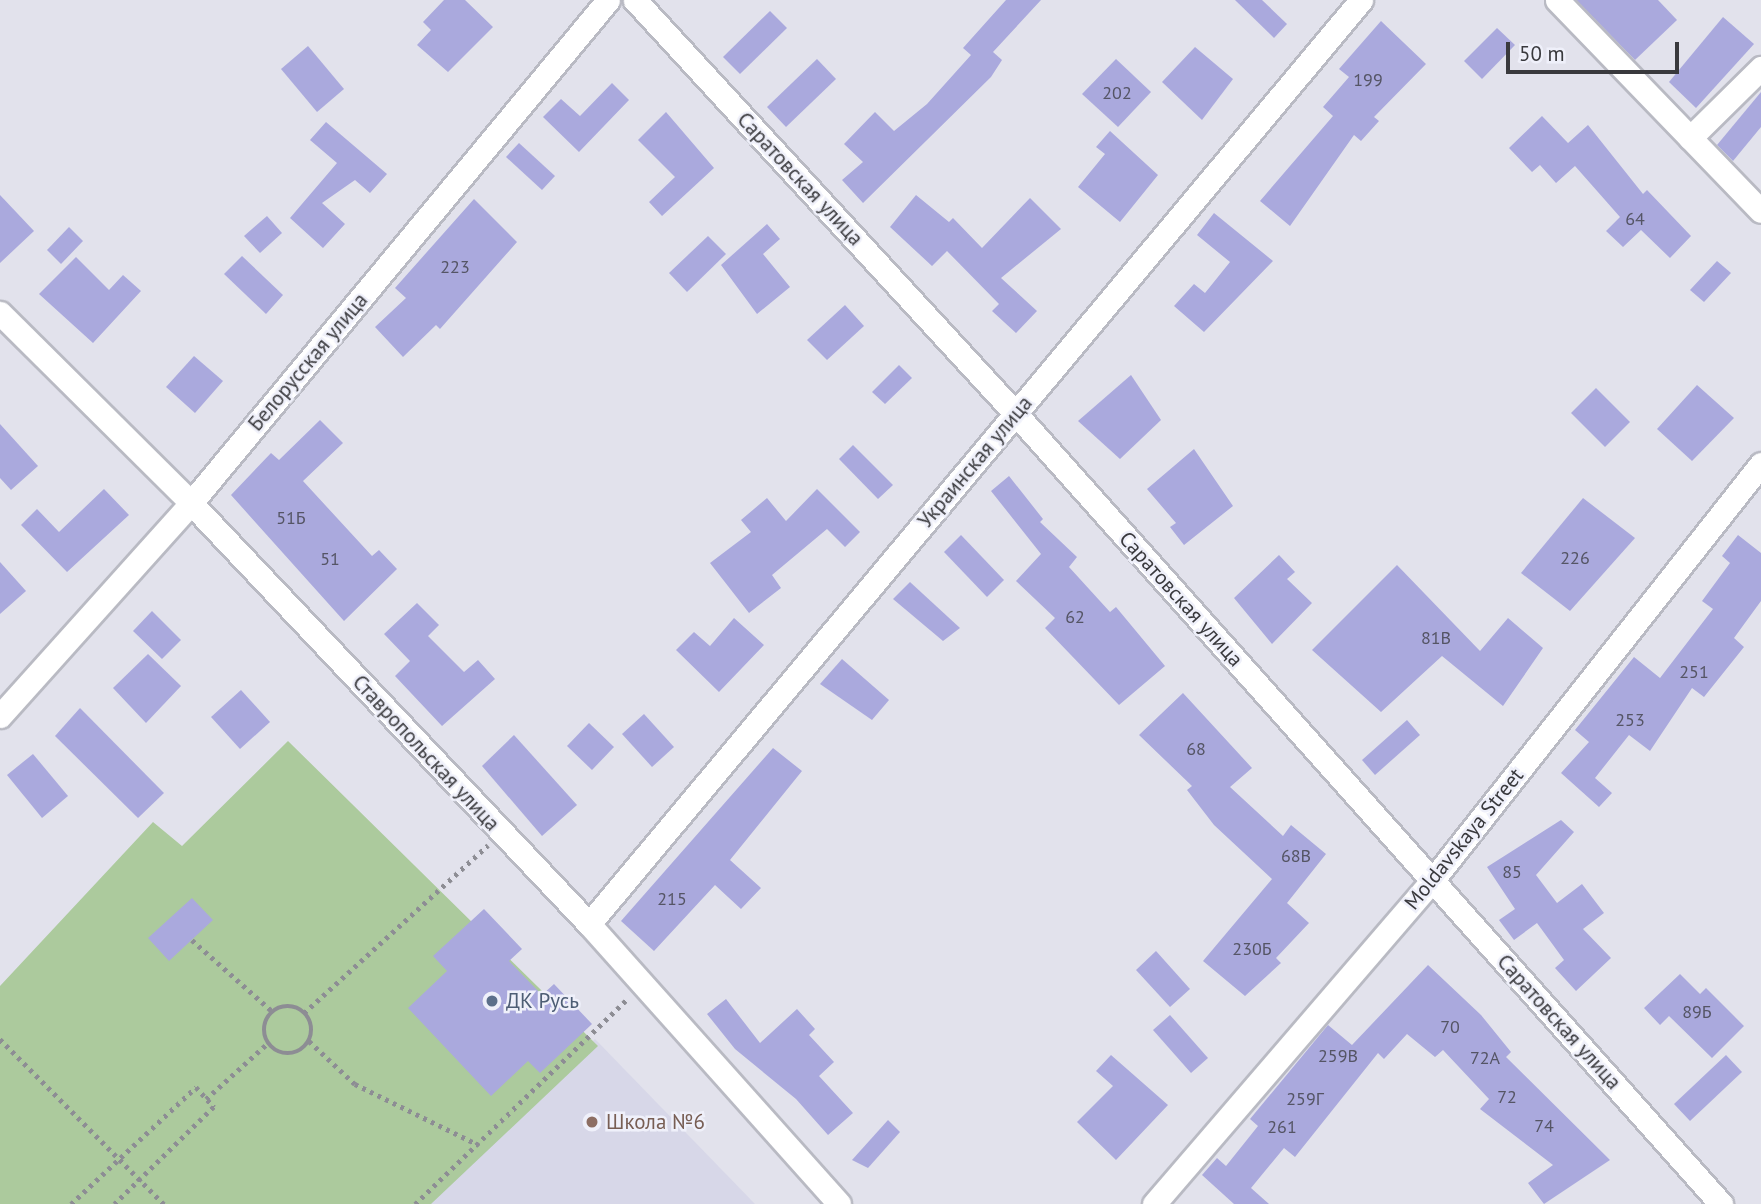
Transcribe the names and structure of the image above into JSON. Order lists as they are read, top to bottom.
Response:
{
  "streets": {
    "street": [
      "Саратовская улица",
      "Белорусская улица",
      "Украинская улица",
      "Ставропольская улица",
      "Moldavskaya Street"
    ]
  },
  "crossings": [
    ["Саратовская улица", "Украинская улица"],
    ["Саратовская улица", "Moldavskaya Street"],
    ["Белорусская улица", "Ставропольская улица"],
    ["Украинская улица", "Ставропольская улица"]
  ],
  "places": ["ДК Русь", "Школа №6"],
  "house_numbers": [
    "199",
    "202",
    "64",
    "223",
    "51Б",
    "226",
    "51",
    "62",
    "81В",
    "251",
    "253",
    "68",
    "68В",
    "85",
    "215",
    "230Б",
    "89Б",
    "70",
    "259В",
    "72А",
    "72",
    "259Г",
    "74",
    "261"
  ],
  "scale_bar": "50 m"
}
